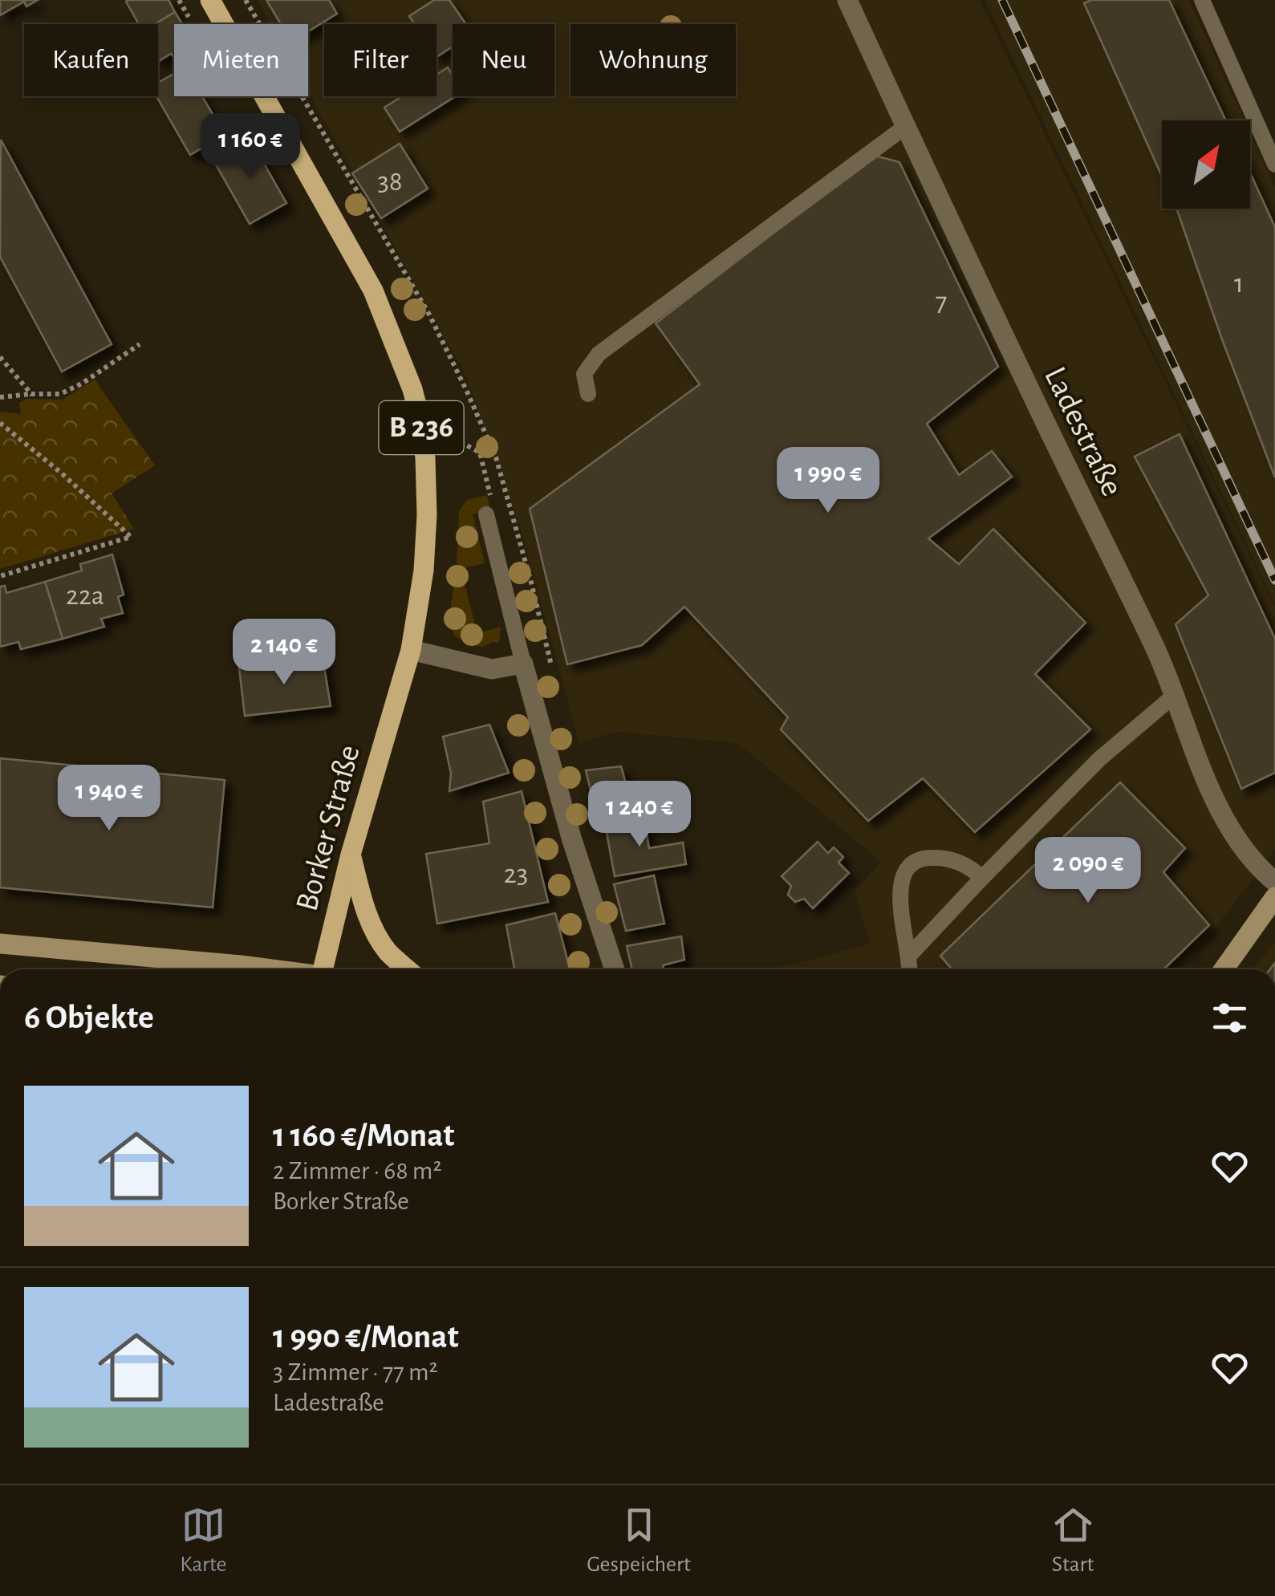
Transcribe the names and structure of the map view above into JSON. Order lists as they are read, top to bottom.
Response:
{
  "streets": {
    "main road": ["B 236", "Borker Straße"],
    "street": ["Ladestraße"]
  },
  "house_numbers": [
    "38",
    "1",
    "7",
    "22a",
    "23"
  ],
  "north": "top right",
  "page": {
    "chip": [
      "Kaufen",
      "Mieten",
      "Filter",
      "Neu",
      "Wohnung"
    ],
    "price": [
      "1 160 €",
      "1 990 €",
      "2 140 €",
      "1 940 €",
      "1 240 €",
      "2 090 €"
    ],
    "heading": "6 Objekte",
    "list": [
      {
        "name": "1 160 €/Monat",
        "note": "2 Zimmer · 68 m² · Borker Straße"
      },
      {
        "name": "1 990 €/Monat",
        "note": "3 Zimmer · 77 m² · Ladestraße"
      }
    ],
    "tabs": ["Karte", "Gespeichert", "Start"]
  }
}
